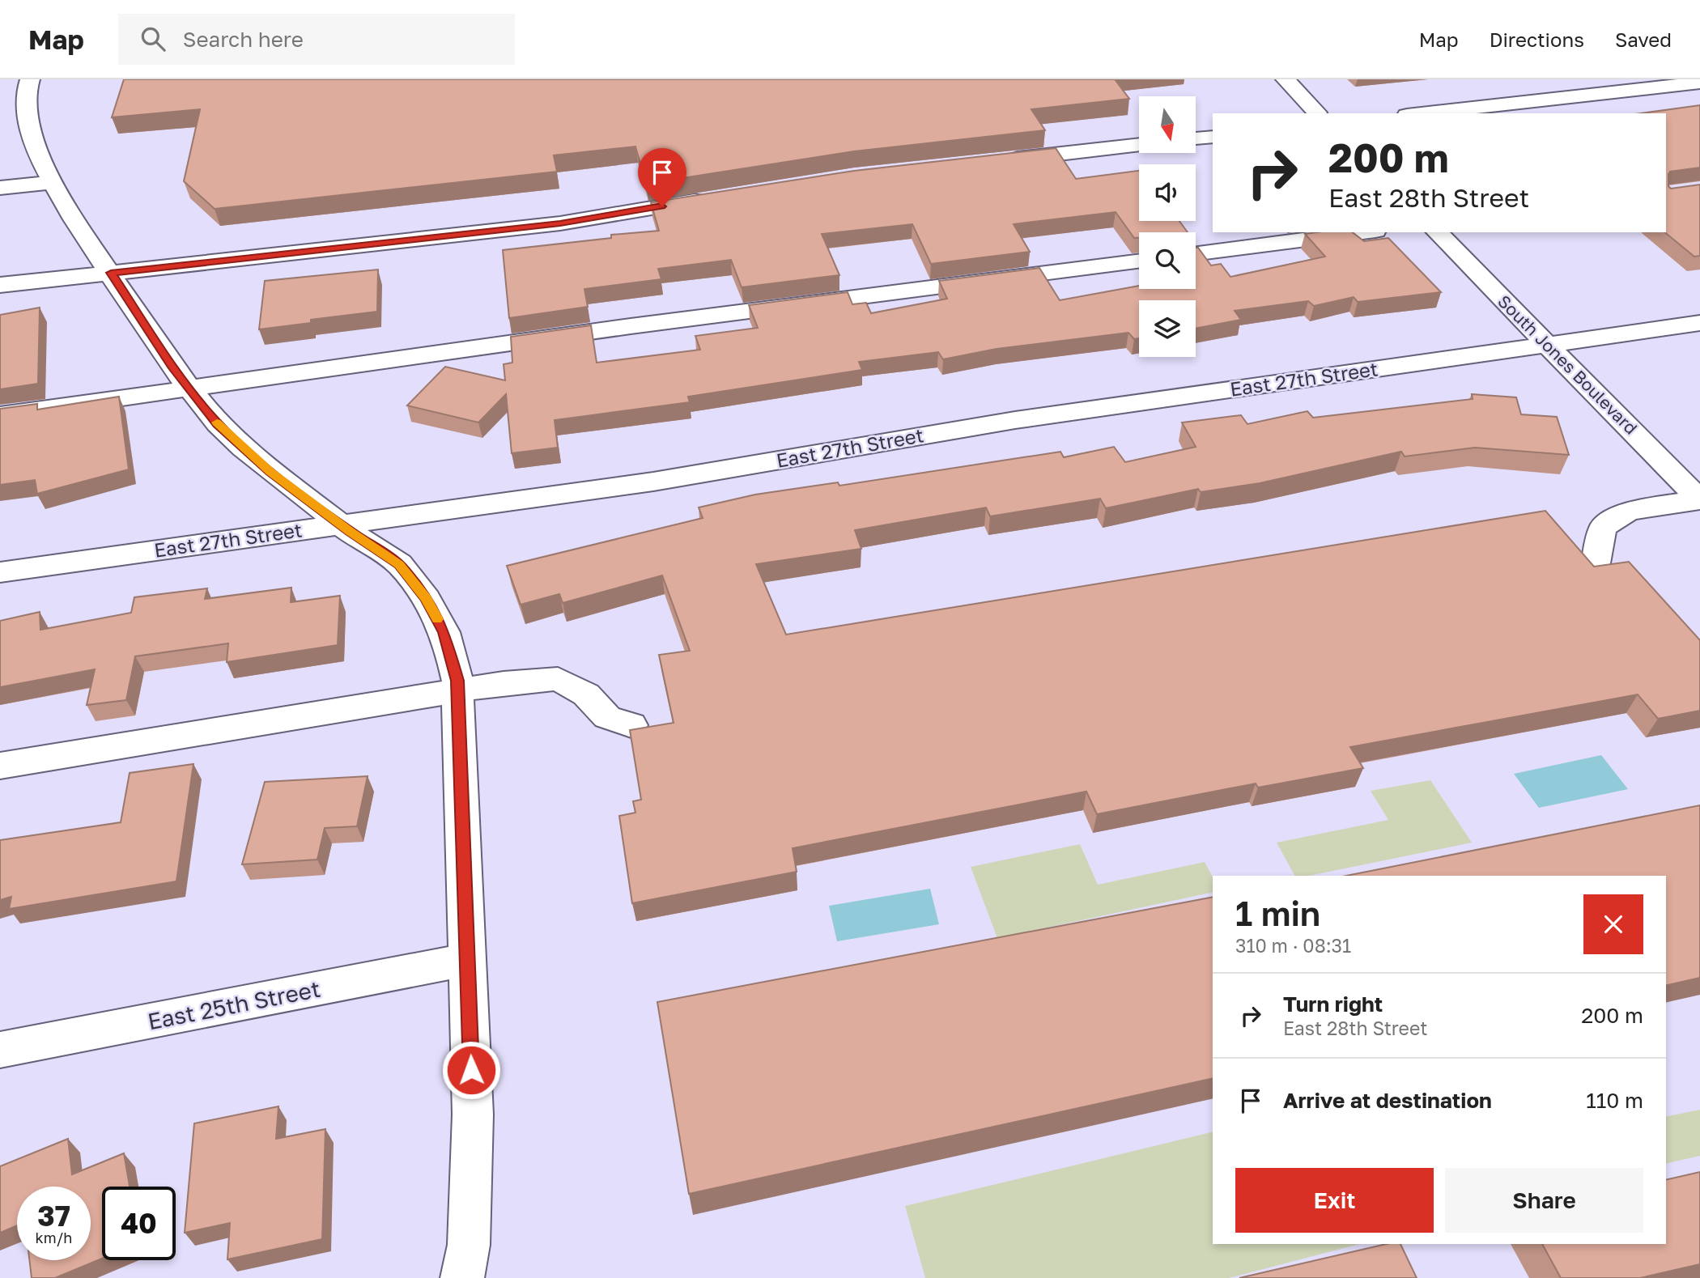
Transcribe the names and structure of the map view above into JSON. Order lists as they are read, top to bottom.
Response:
{
  "streets": {
    "street": ["South Jones Boulevard", "East 27th Street", "East 25th Street"]
  },
  "crossings": [
    ["South Jones Boulevard", "East 27th Street"]
  ],
  "north": "bottom",
  "page": {
    "header": "Map",
    "search": "Search here",
    "nav": ["Map", "Directions", "Saved"],
    "turn": ["200 m", "East 28th Street"],
    "heading": ["1 min", "310 m · 08:31"],
    "list": [
      {
        "name": "Turn right",
        "note": "East 28th Street",
        "value": "200 m"
      },
      {
        "name": "Arrive at destination",
        "value": "110 m"
      }
    ],
    "buttons": ["Exit", "Share"],
    "speed": "37 km/h",
    "limit": "40"
  }
}
